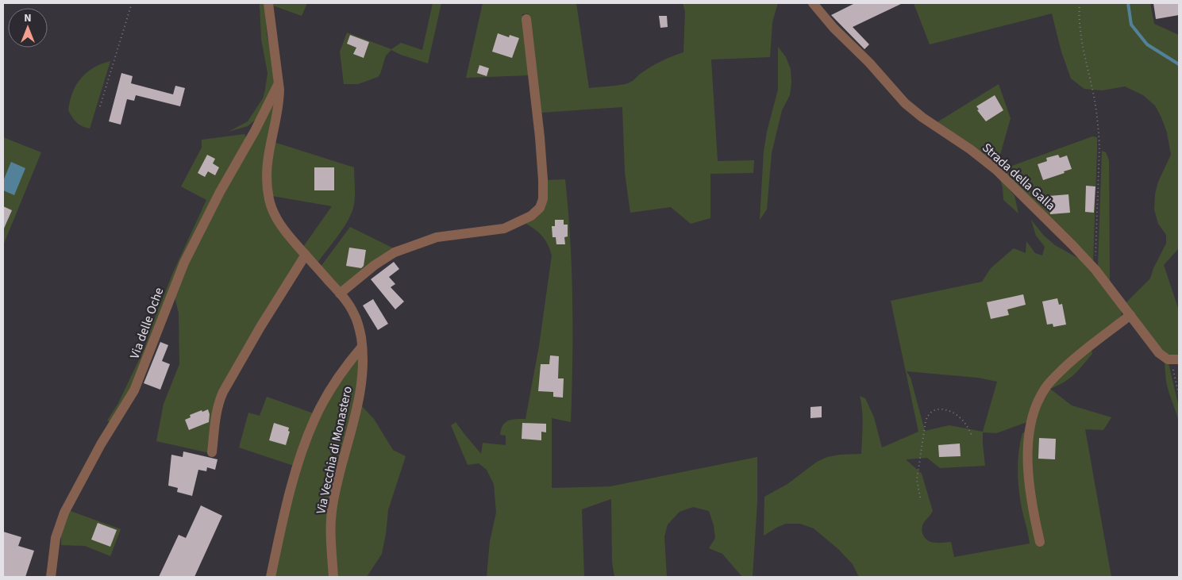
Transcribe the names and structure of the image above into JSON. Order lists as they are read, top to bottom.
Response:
{
  "streets": {
    "street": ["Strada della Galla", "Via delle Oche", "Via Vecchia di Monastero"]
  },
  "crossings": [
    ["Via delle Oche", "Via Vecchia di Monastero"]
  ],
  "north": "top"
}
